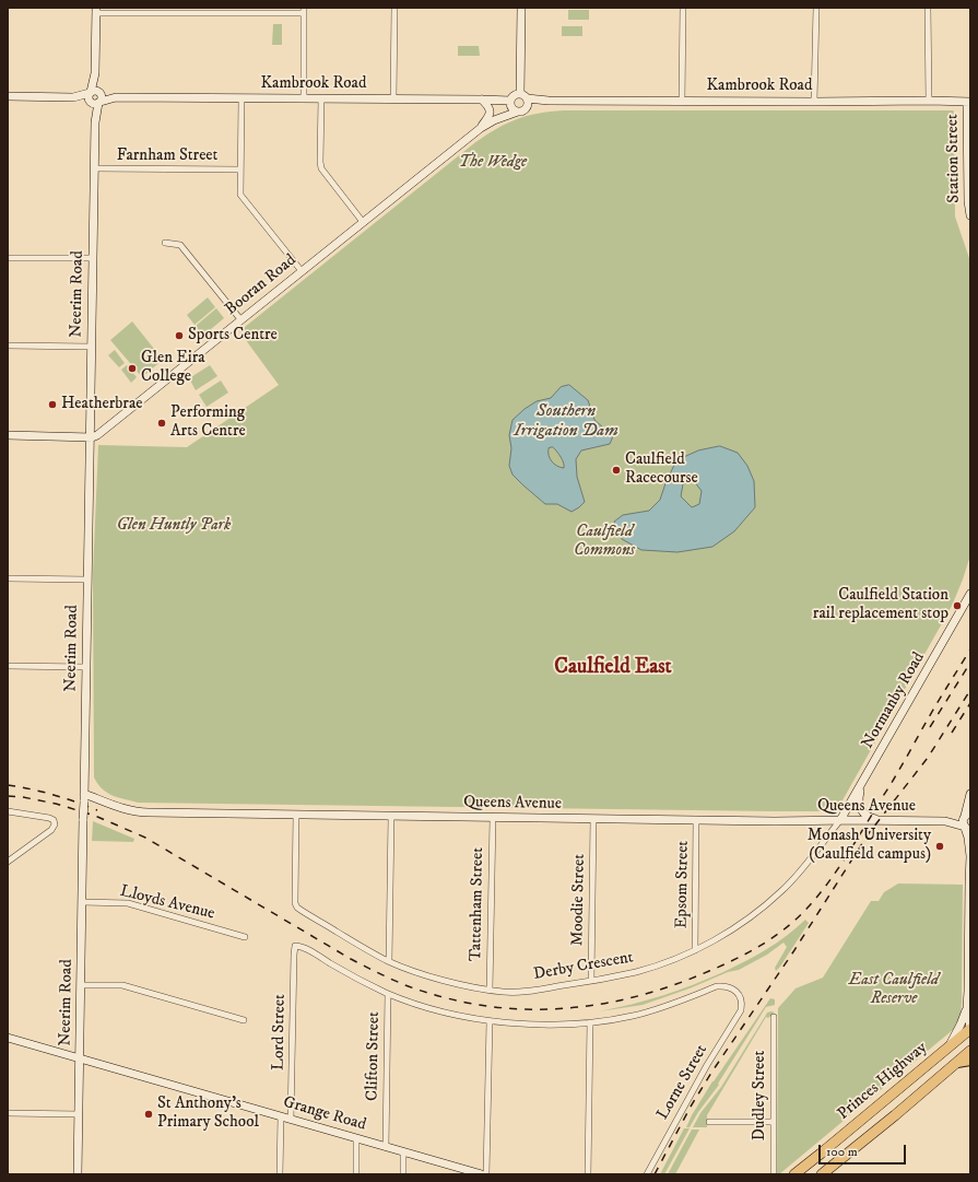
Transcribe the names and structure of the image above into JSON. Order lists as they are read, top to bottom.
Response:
{
  "streets": {
    "highway": ["Princes Highway"],
    "street": [
      "Kambrook Road",
      "Farnham Street",
      "Station Street",
      "Booran Road",
      "Neerim Road",
      "Normanby Road",
      "Queens Avenue",
      "Epsom Street",
      "Moodie Street",
      "Lloyds Avenue",
      "Tattenham Street",
      "Derby Crescent",
      "Lord Street",
      "Clifton Street",
      "Lorne Street",
      "Dudley Street",
      "Grange Road"
    ]
  },
  "crossings": [
    ["Kambrook Road", "Station Street"],
    ["Kambrook Road", "Booran Road"],
    ["Kambrook Road", "Neerim Road"],
    ["Farnham Street", "Neerim Road"],
    ["Booran Road", "Neerim Road"],
    ["Neerim Road", "Queens Avenue"],
    ["Neerim Road", "Lloyds Avenue"],
    ["Neerim Road", "Grange Road"],
    ["Normanby Road", "Queens Avenue"],
    ["Normanby Road", "Derby Crescent"],
    ["Queens Avenue", "Epsom Street"],
    ["Queens Avenue", "Moodie Street"],
    ["Queens Avenue", "Tattenham Street"],
    ["Queens Avenue", "Derby Crescent"],
    ["Epsom Street", "Derby Crescent"],
    ["Moodie Street", "Derby Crescent"],
    ["Tattenham Street", "Derby Crescent"],
    ["Lord Street", "Clifton Street"],
    ["Lord Street", "Grange Road"],
    ["Clifton Street", "Grange Road"]
  ],
  "districts": ["Caulfield East"],
  "water": ["Southern Irrigation Dam"],
  "parks": [
    "The Wedge",
    "Glen Huntly Park",
    "Caulfield Commons",
    "East Caulfield Reserve"
  ],
  "places": [
    "Sports Centre",
    "Glen Eira College",
    "Heatherbrae",
    "Performing Arts Centre",
    "Caulfield Racecourse",
    "Caulfield Station rail replacement stop",
    "Monash University (Caulfield campus)",
    "St Anthony's Primary School"
  ],
  "scale_bar": "100 m"
}
